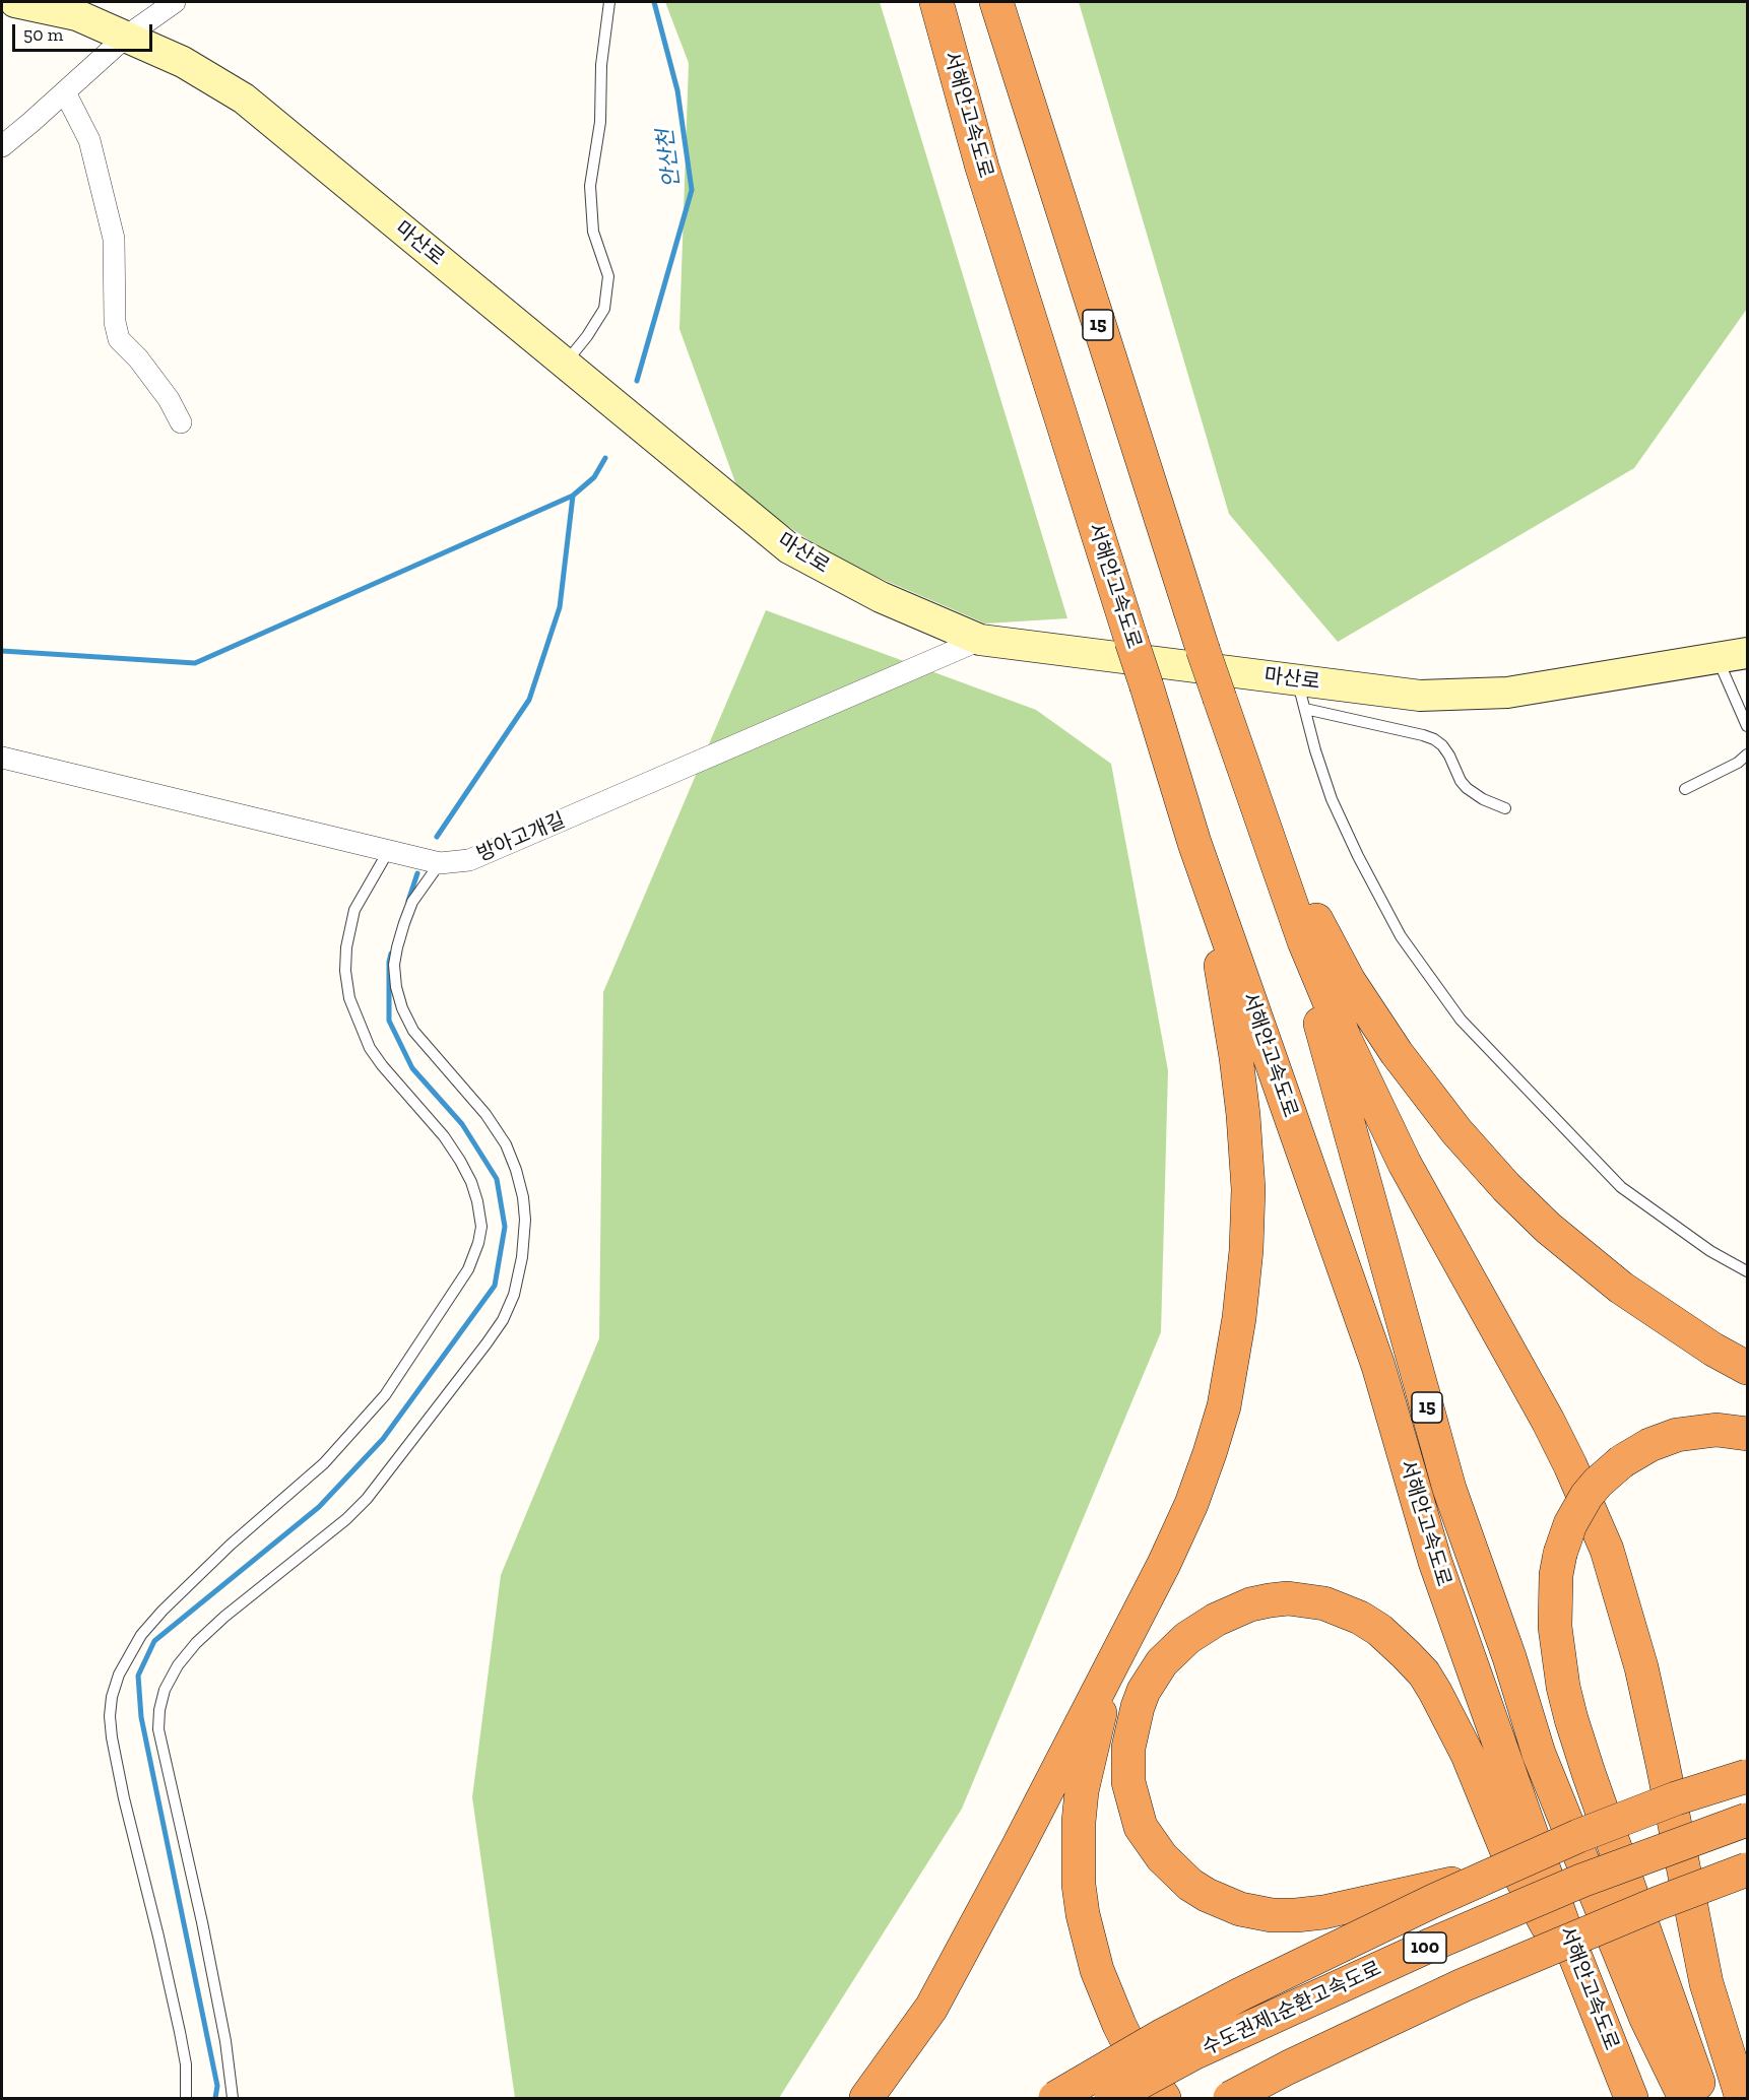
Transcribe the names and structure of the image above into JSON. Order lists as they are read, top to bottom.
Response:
{
  "streets": {
    "highway": [
      "서해안고속도로",
      "15",
      "100",
      "수도권제1순환고속도로"
    ],
    "street": ["마산로", "방아고개길"]
  },
  "crossings": [
    ["마산로", "방아고개길"]
  ],
  "water": ["안산천"],
  "scale_bar": "50 m"
}
